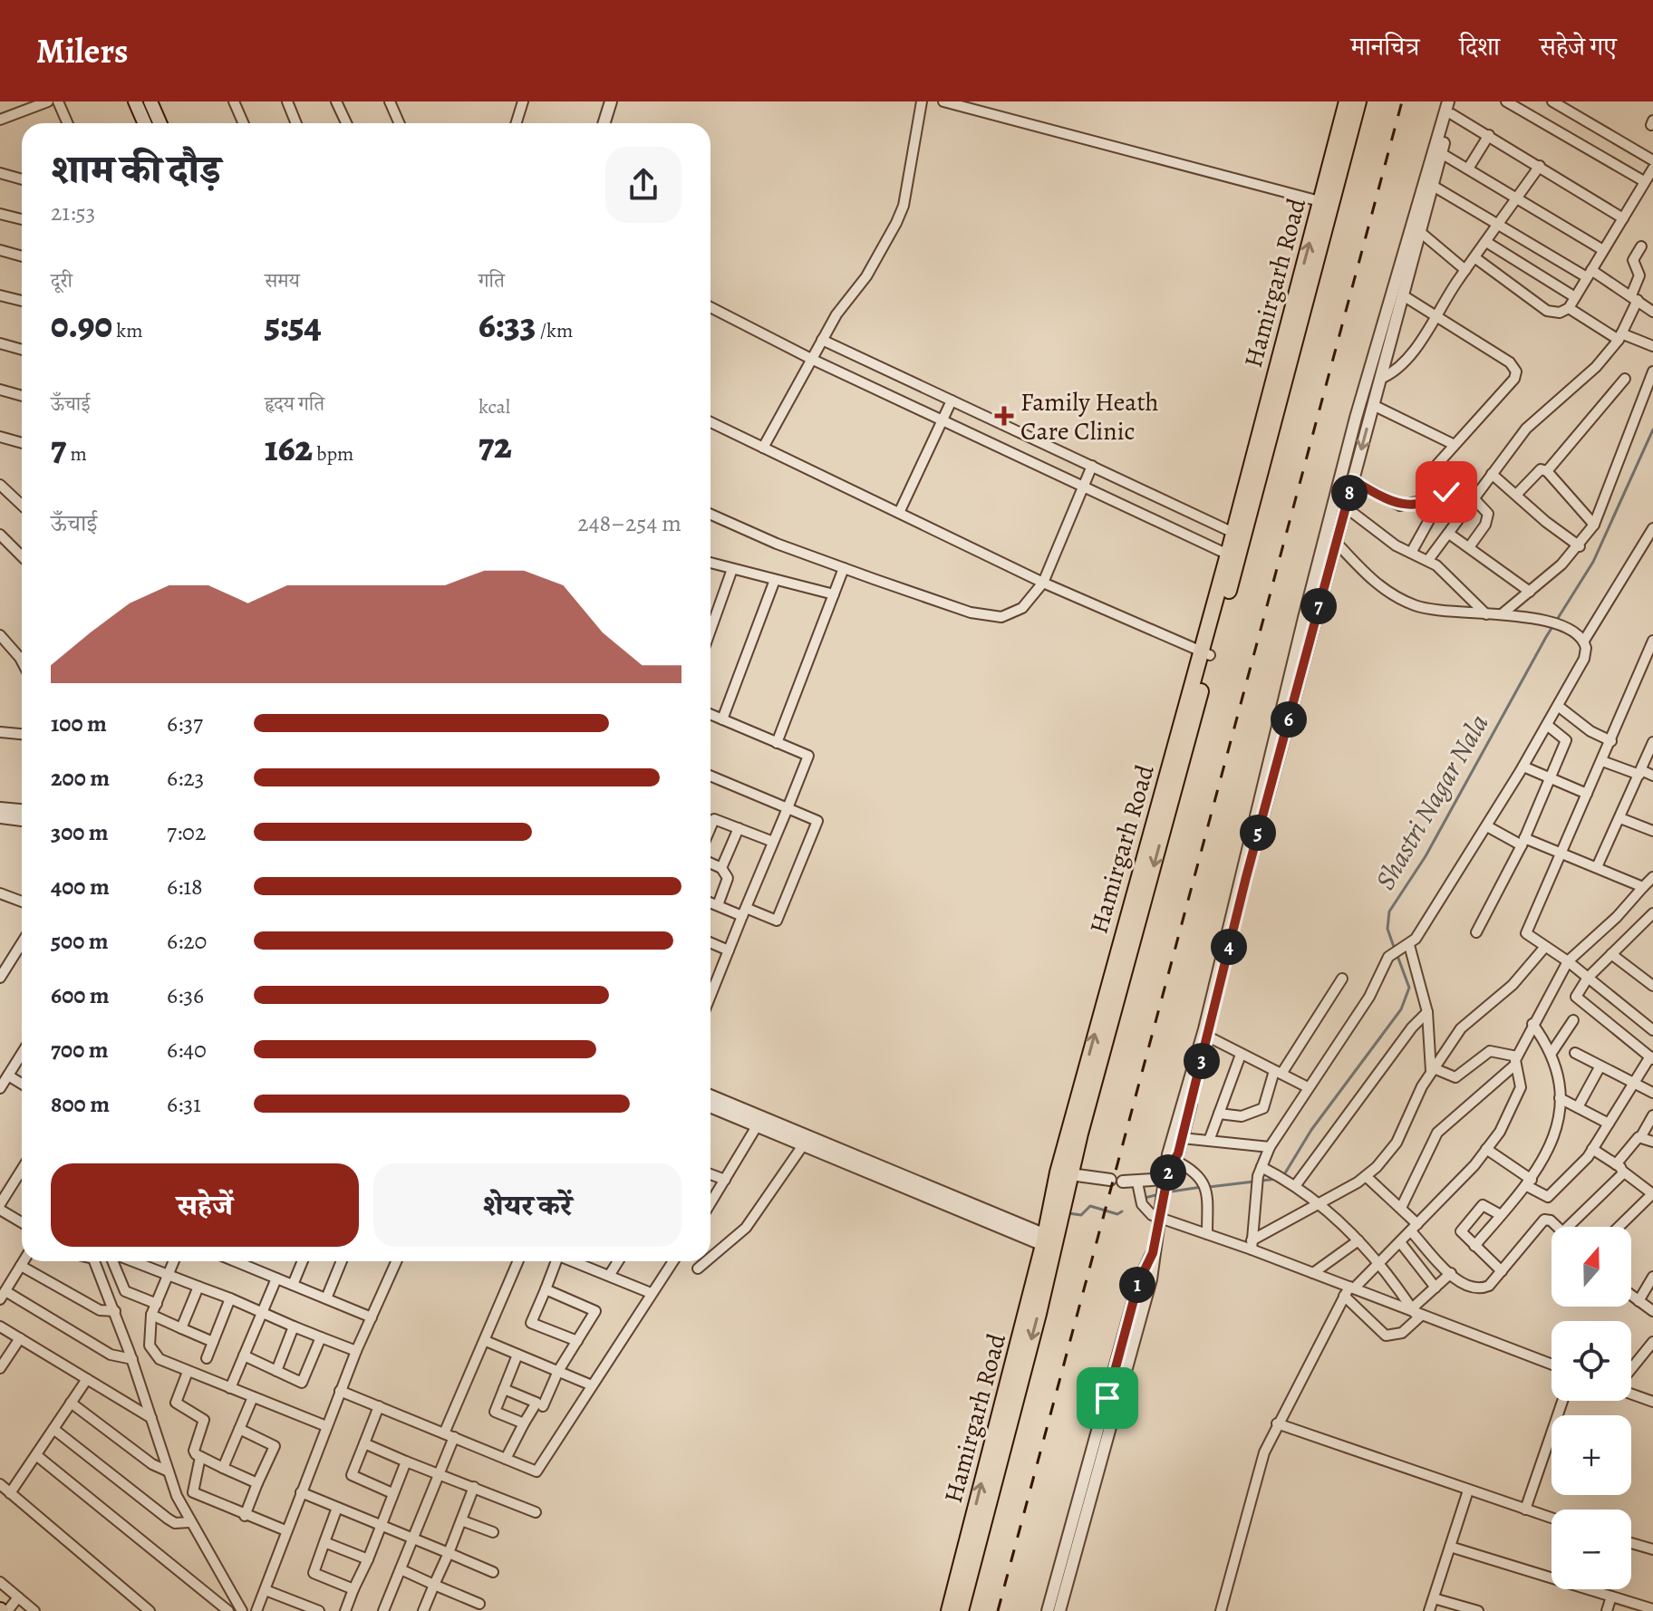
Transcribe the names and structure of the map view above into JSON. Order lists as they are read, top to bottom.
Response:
{
  "streets": {
    "main road": ["Hamirgarh Road"]
  },
  "water": ["Shastri Nagar Nala"],
  "places": {
    "health": ["Family Heath Care Clinic"]
  },
  "north": "top",
  "page": {
    "header": "Milers",
    "nav": ["मानचित्र", "दिशा", "सहेजे गए"],
    "heading": ["शाम की दौड़", "21:53"],
    "stats": [
      ["दूरी", "0.90 km"],
      ["समय", "5:54"],
      ["गति", "6:33 /km"],
      ["ऊँचाई", "7 m"],
      ["हृदय गति", "162 bpm"],
      ["kcal", "72"]
    ],
    "pins": [
      "8",
      "7",
      "6",
      "5",
      "4",
      "3",
      "2",
      "1"
    ],
    "chart": ["ऊँचाई", "248–254 m"],
    "list": [
      {
        "name": "100 m",
        "note": "6:37"
      },
      {
        "name": "200 m",
        "note": "6:23"
      },
      {
        "name": "300 m",
        "note": "7:02"
      },
      {
        "name": "400 m",
        "note": "6:18"
      },
      {
        "name": "500 m",
        "note": "6:20"
      },
      {
        "name": "600 m",
        "note": "6:36"
      },
      {
        "name": "700 m",
        "note": "6:40"
      },
      {
        "name": "800 m",
        "note": "6:31"
      }
    ],
    "buttons": ["सहेजें", "शेयर करें"],
    "map_buttons": ["+", "−"]
  }
}
